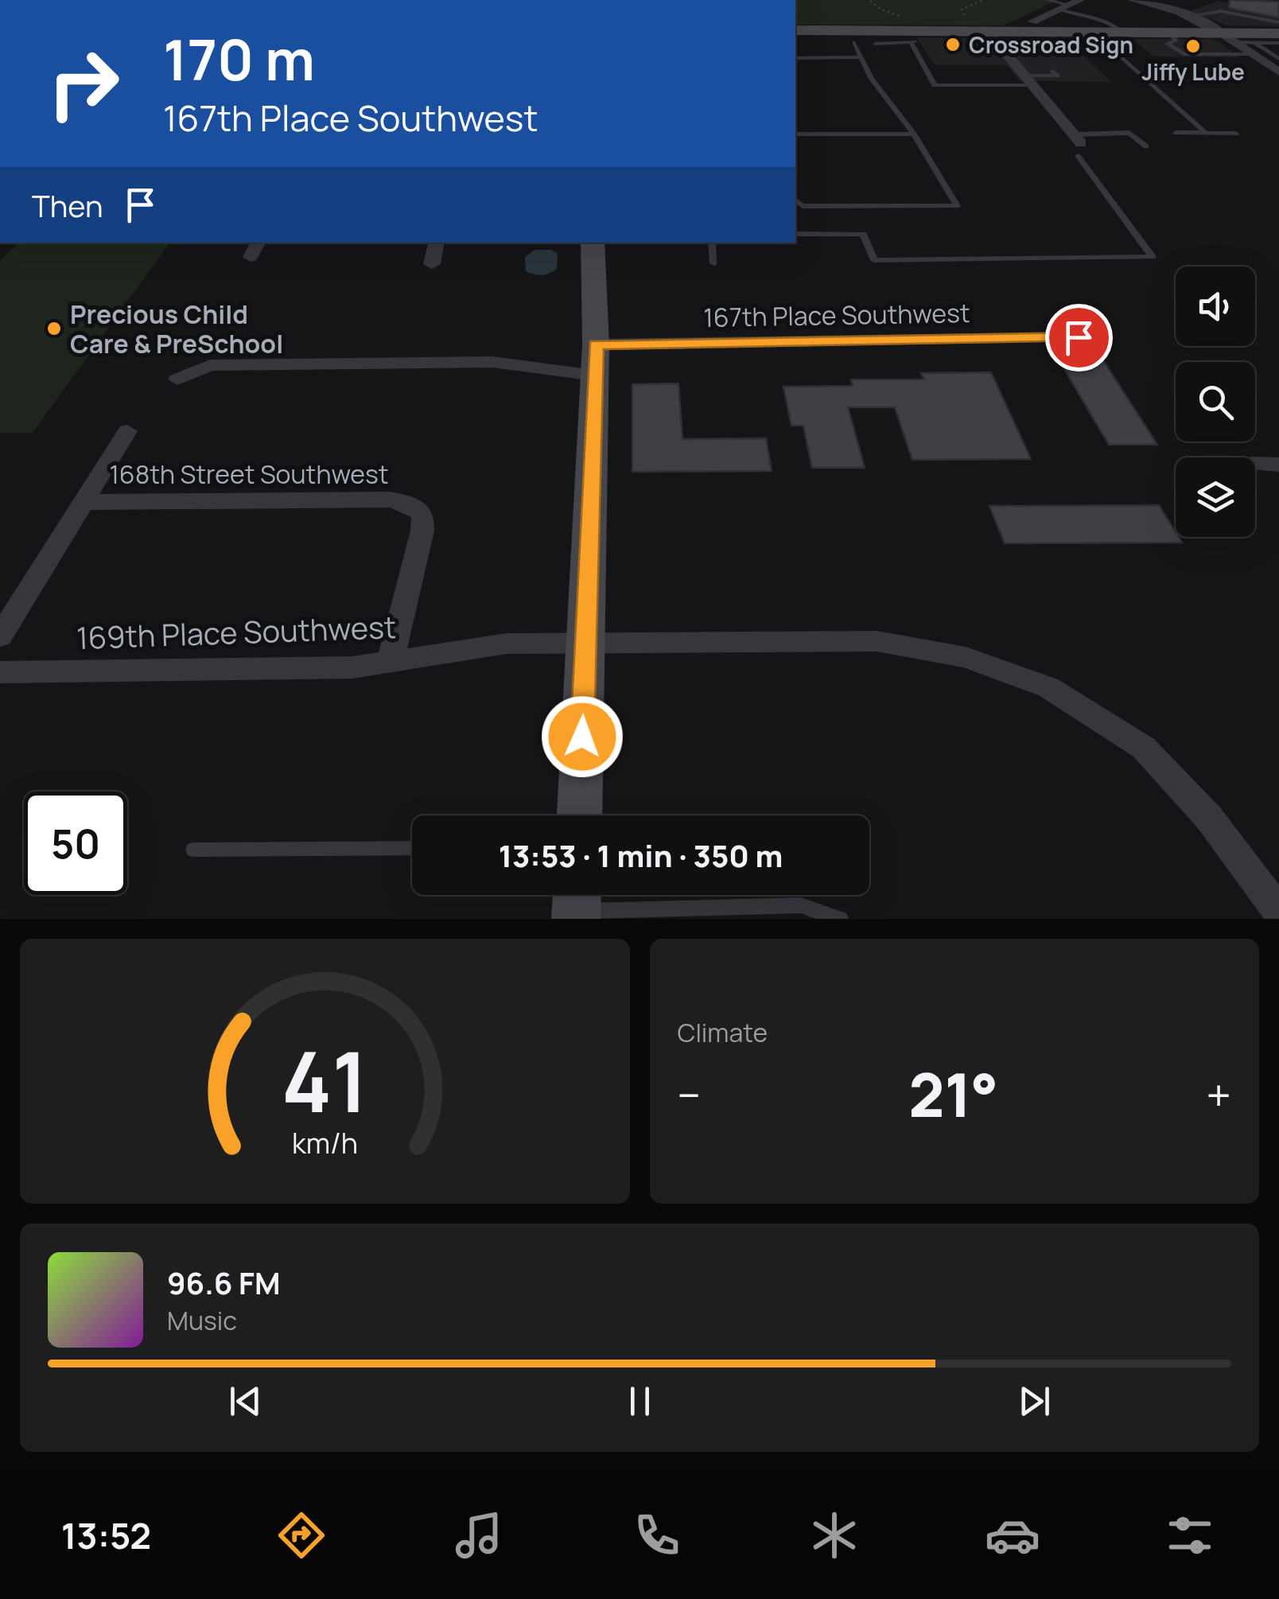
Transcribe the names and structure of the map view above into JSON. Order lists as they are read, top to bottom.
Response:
{
  "streets": {
    "street": ["167th Place Southwest", "168th Street Southwest", "169th Place Southwest"]
  },
  "crossings": [
    ["168th Street Southwest", "169th Place Southwest"]
  ],
  "places": ["Crossroad Sign", "Jiffy Lube", "Precious Child Care & PreSchool"],
  "page": {
    "turn": ["170 m", "167th Place Southwest"],
    "then": "Then",
    "limit": "50",
    "trip": "13:53 · 1 min · 350 m",
    "tile": "Climate",
    "heat": ["−", "21°", "+"],
    "song": ["96.6 FM", "Music"],
    "tabs": "13:52",
    "gauge": ["41", "km/h"]
  }
}
